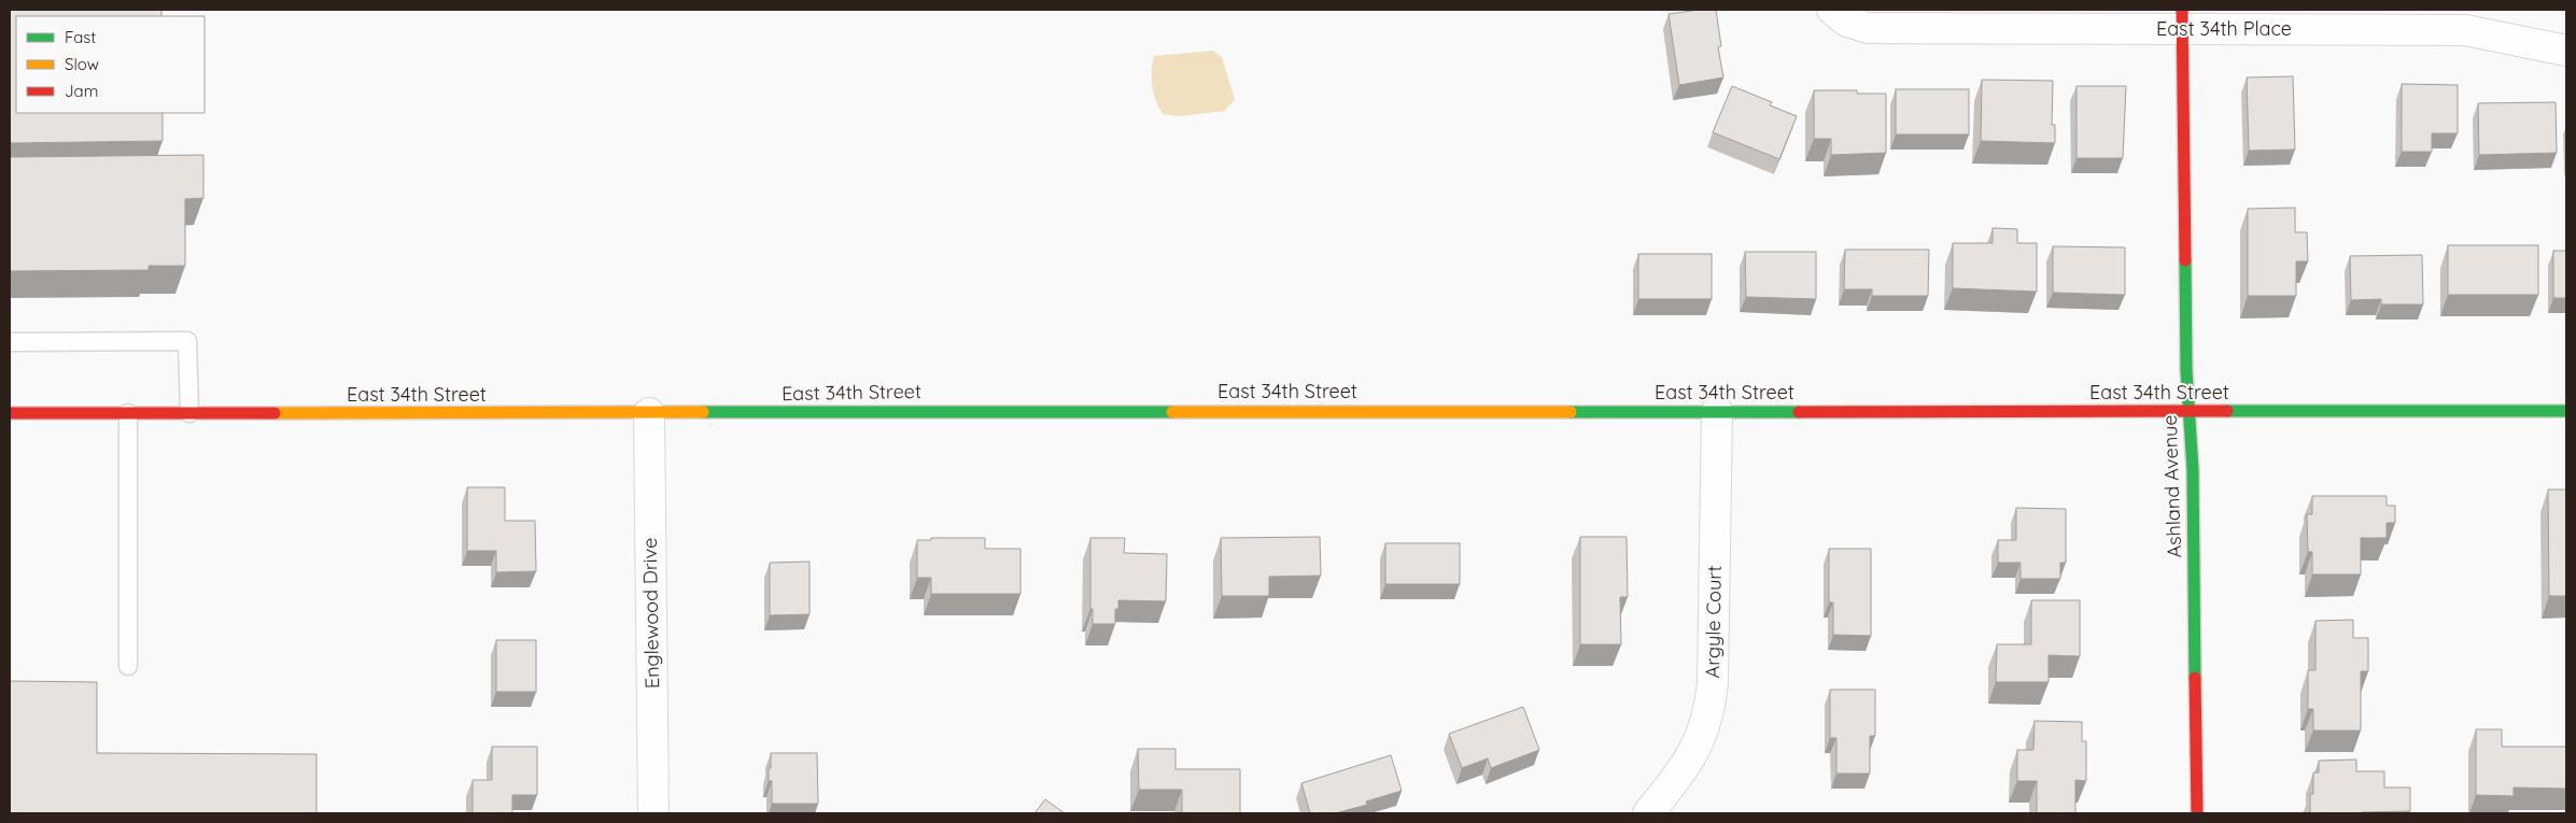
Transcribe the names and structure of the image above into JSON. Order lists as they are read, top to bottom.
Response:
{
  "streets": {
    "street": [
      "East 34th Place",
      "East 34th Street",
      "Ashland Avenue",
      "Englewood Drive",
      "Argyle Court"
    ]
  },
  "crossings": [
    ["East 34th Place", "Ashland Avenue"],
    ["East 34th Street", "Ashland Avenue"],
    ["East 34th Street", "Englewood Drive"],
    ["East 34th Street", "Argyle Court"]
  ],
  "legend": ["Fast", "Slow", "Jam"]
}
